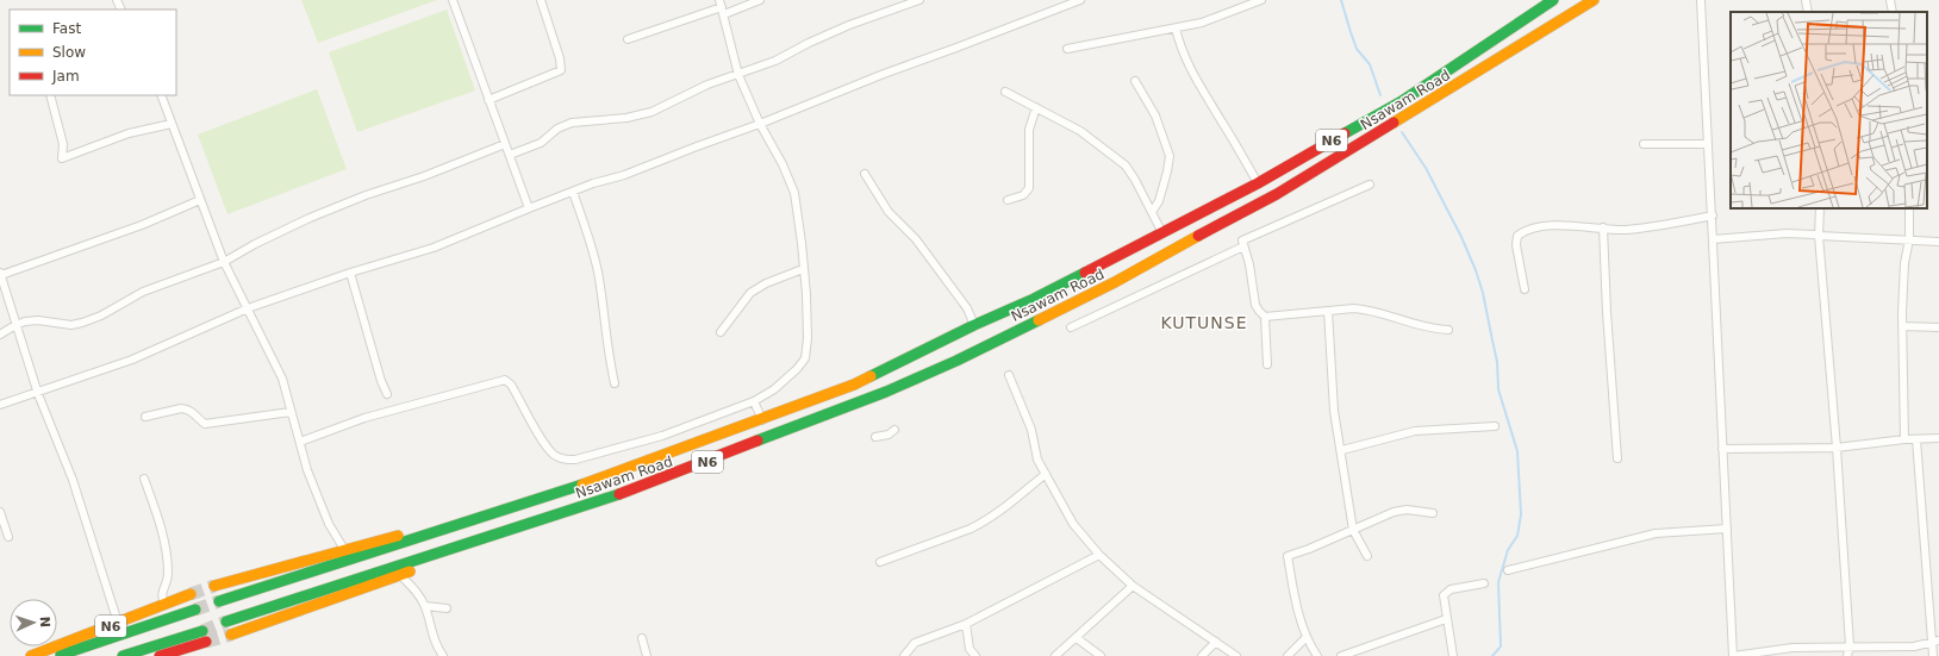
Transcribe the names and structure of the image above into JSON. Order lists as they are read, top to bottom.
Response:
{
  "streets": {
    "highway": ["Nsawam Road", "N6"]
  },
  "districts": ["KUTUNSE"],
  "legend": ["Fast", "Slow", "Jam"],
  "north": "right"
}
